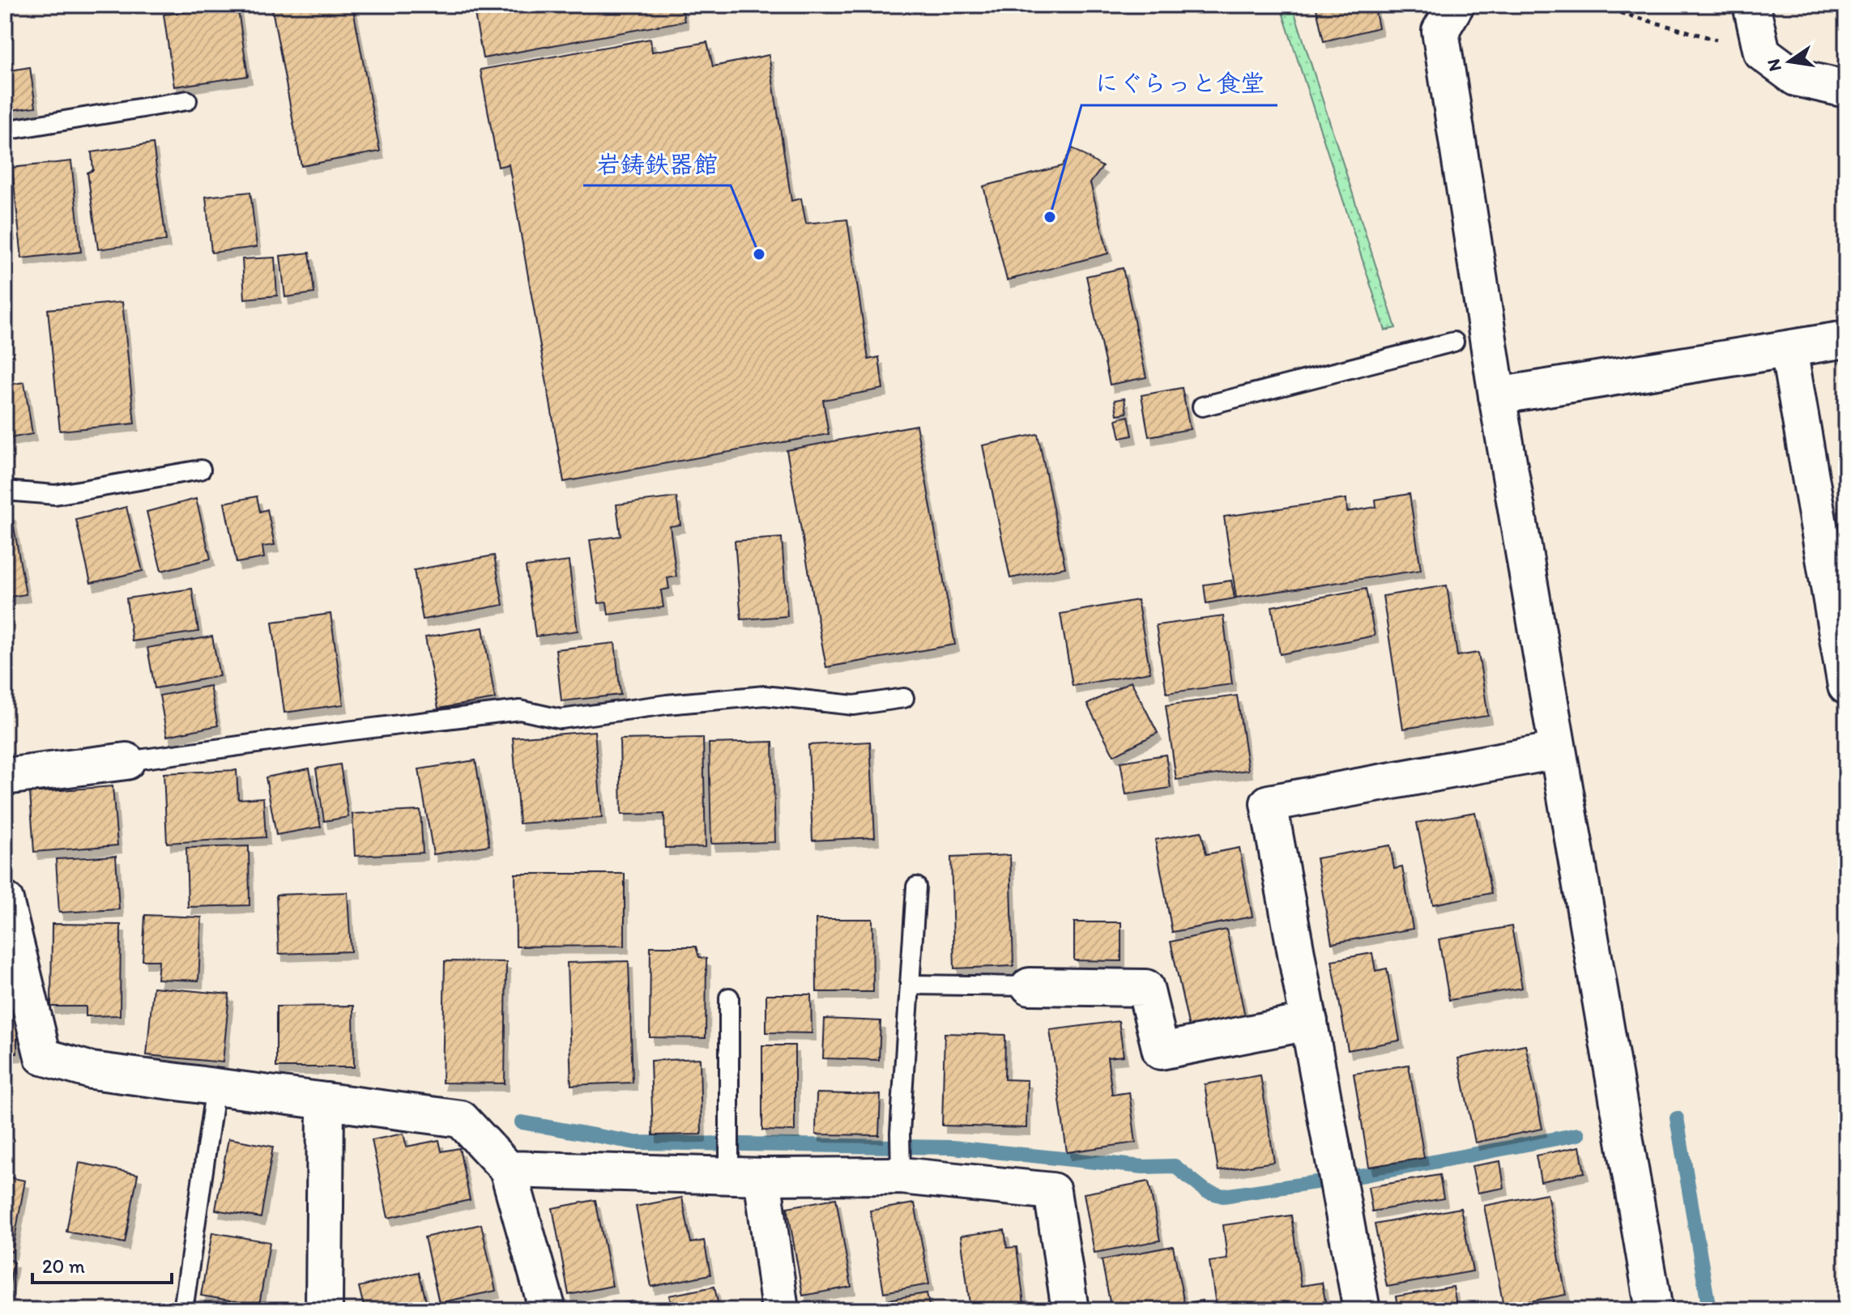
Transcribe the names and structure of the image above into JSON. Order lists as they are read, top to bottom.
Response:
{
  "places": ["にぐらっと食堂", "岩鋳鉄器館"],
  "scale_bar": "20 m",
  "north": "left"
}
